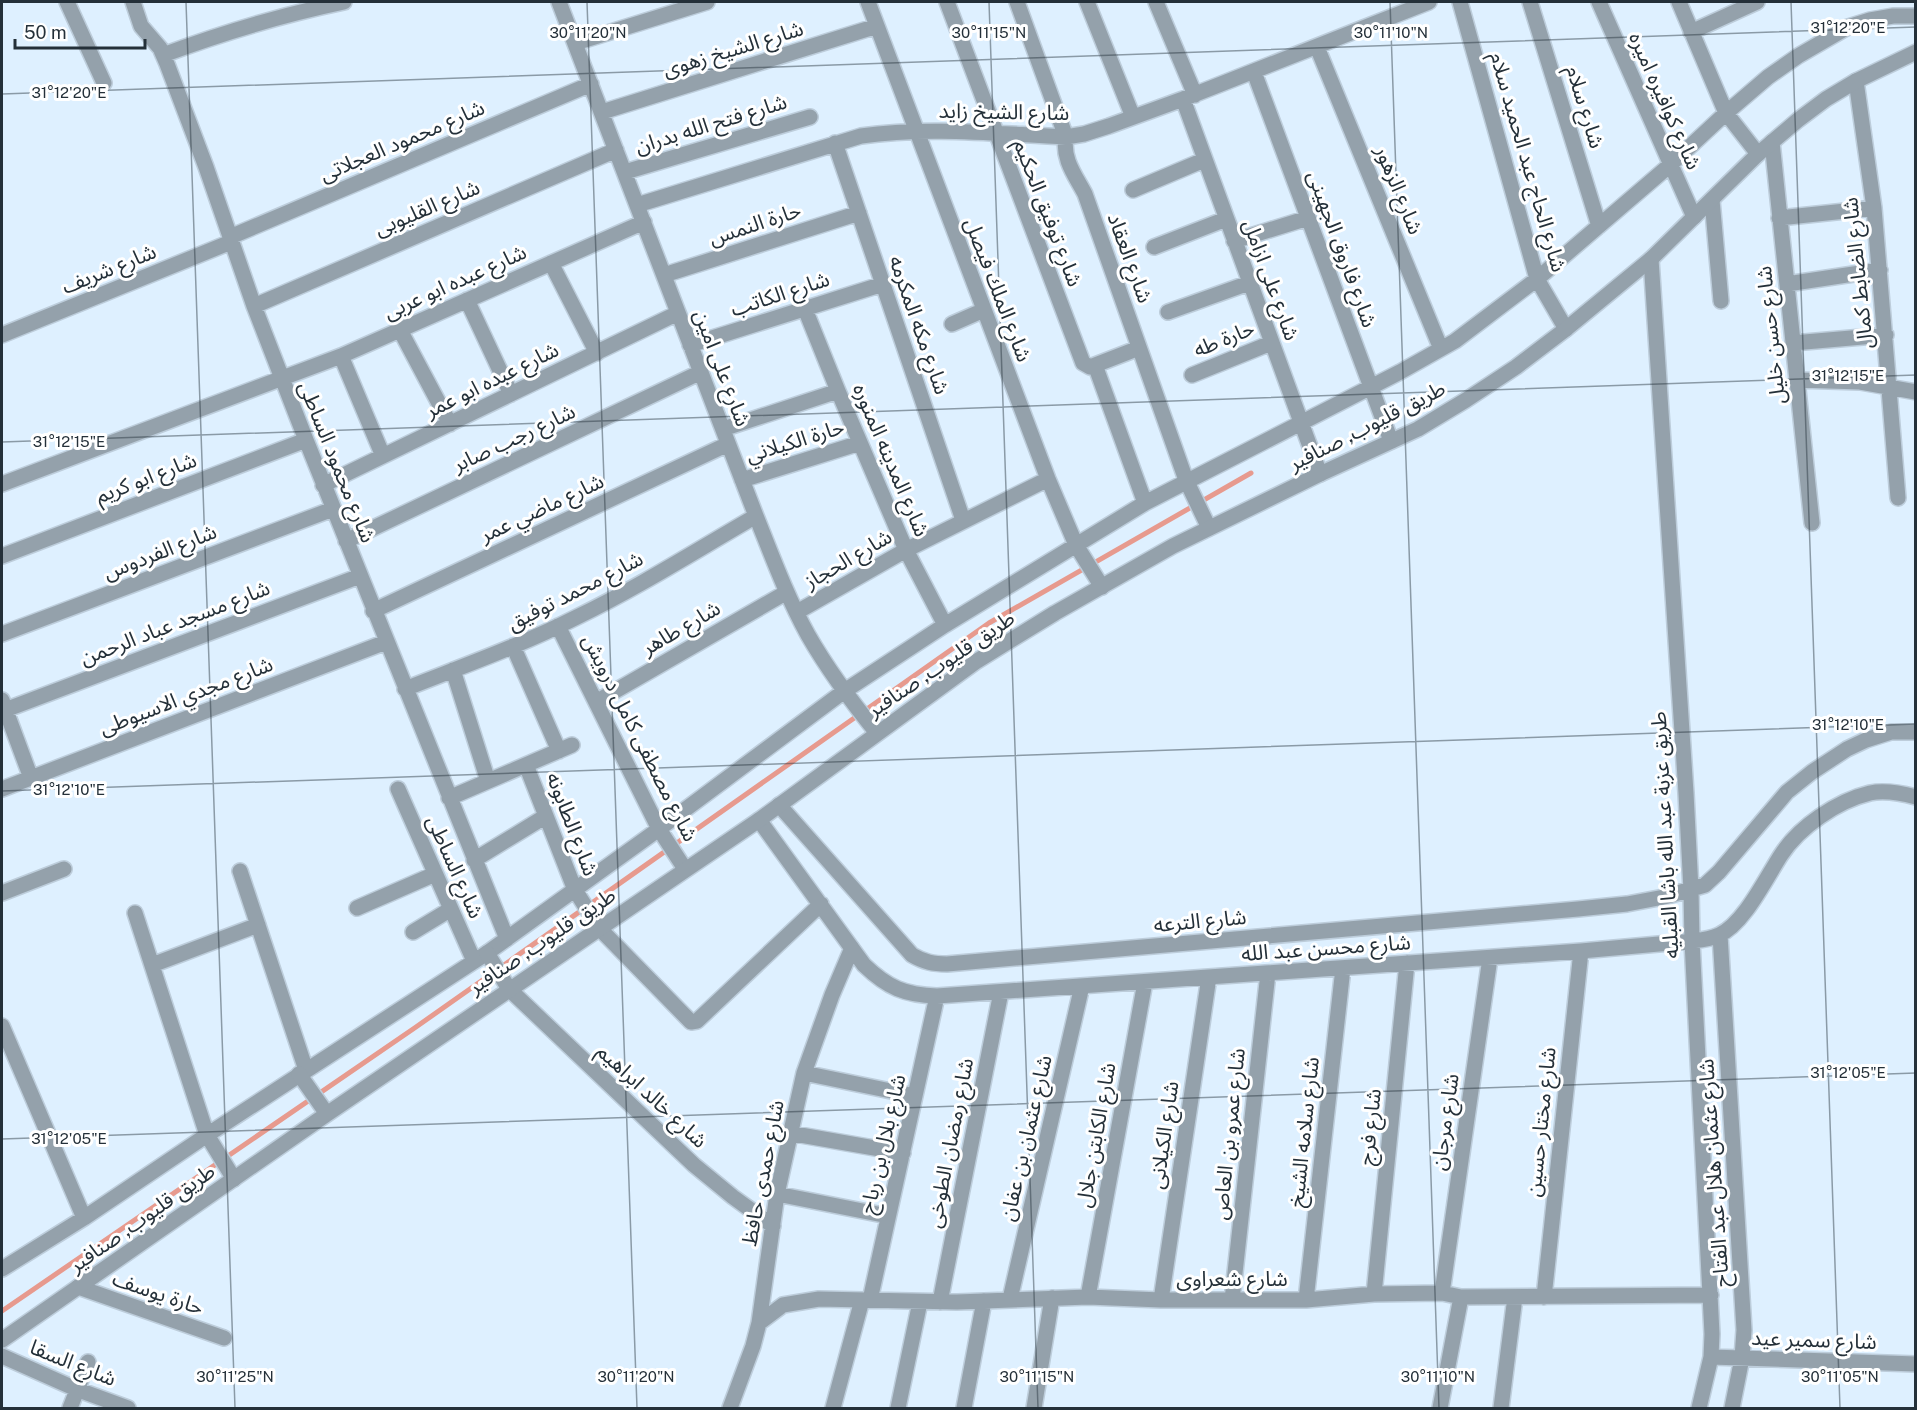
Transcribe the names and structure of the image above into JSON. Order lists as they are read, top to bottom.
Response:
{
  "streets": {
    "street": [
      "شارع الشيخ زهوى",
      "شارع كوافيره اميره",
      "شارع سلام",
      "شارع الشيخ زايد",
      "شارع فتح الله بدران",
      "شارع محمود العجلاتى",
      "شارع الحاج عبد الحميد سلام",
      "شارع الزهور",
      "شارع القليوبى",
      "شارع توفيق الحكيم",
      "حارة النمس",
      "شارع فاروق الجهينى",
      "شارع العقاد",
      "شارع شريف",
      "شارع الضابط كمال",
      "شارع على ازامل",
      "شارع عبده ابو عربى",
      "شارع الملك فيصل",
      "شارع الكاتب",
      "شارع مكه المكرمه",
      "شارع حسن خليل",
      "حارة طه",
      "شارع على امين",
      "شارع عبده ابو عمر",
      "طريق قليوب, صنافير",
      "شارع رجب صابر",
      "حارة الكيلاني",
      "شارع المدينه المنوره",
      "شارع محمود الساطى",
      "شارع ابو كريم",
      "شارع ماضي عمر",
      "شارع الفردوس",
      "شارع الحجاز",
      "شارع محمد توفيق",
      "شارع مسجد عباد الرحمن",
      "شارع طاهر",
      "شارع مجدي الاسيوطى",
      "شارع مصطفى كامل درويش",
      "شارع الطابونه",
      "طريق عزبة عبد الله باشا القبليه",
      "شارع الساطى",
      "شارع الترعه",
      "شارع محسن عبد الله",
      "شارع خالد ابراهيم",
      "شارع مرجان",
      "شارع مختار حسين",
      "شارع فرج",
      "شارع سلامه الشيخ",
      "شارع عمرو بن العاص",
      "شارع الكابتن جلال",
      "شارع الكيلانى",
      "شارع عثمان بن عفان",
      "شارع رمضان الطوخى",
      "شارع بلال بن رباح",
      "شارع حمدى حافظ",
      "شارع عثمان هلال عبد الفتاح",
      "شارع شعراوى",
      "حارة يوسف",
      "شارع سمير عيد",
      "شارع السقا"
    ]
  },
  "crossings": [
    ["شارع الشيخ زهوى", "شارع الملك فيصل"],
    ["شارع الشيخ زهوى", "شارع على امين"],
    ["شارع كوافيره اميره", "طريق قليوب, صنافير"],
    ["شارع سلام", "طريق قليوب, صنافير"],
    ["شارع الشيخ زايد", "شارع الزهور"],
    ["شارع الشيخ زايد", "شارع توفيق الحكيم"],
    ["شارع الشيخ زايد", "شارع فاروق الجهينى"],
    ["شارع الشيخ زايد", "شارع العقاد"],
    ["شارع الشيخ زايد", "شارع على ازامل"],
    ["شارع الشيخ زايد", "شارع الملك فيصل"],
    ["شارع الشيخ زايد", "شارع مكه المكرمه"],
    ["شارع الشيخ زايد", "شارع على امين"],
    ["شارع فتح الله بدران", "شارع على امين"],
    ["شارع محمود العجلاتى", "شارع شريف"],
    ["شارع محمود العجلاتى", "شارع على امين"],
    ["شارع محمود العجلاتى", "شارع محمود الساطى"],
    ["شارع الحاج عبد الحميد سلام", "طريق قليوب, صنافير"],
    ["شارع الزهور", "طريق قليوب, صنافير"],
    ["شارع القليوبى", "شارع على امين"],
    ["شارع القليوبى", "شارع محمود الساطى"],
    ["شارع توفيق الحكيم", "طريق قليوب, صنافير"],
    ["حارة النمس", "شارع مكه المكرمه"],
    ["حارة النمس", "شارع على امين"],
    ["شارع فاروق الجهينى", "طريق قليوب, صنافير"],
    ["شارع العقاد", "طريق قليوب, صنافير"],
    ["شارع شريف", "شارع محمود الساطى"],
    ["شارع الضابط كمال", "طريق قليوب, صنافير"],
    ["شارع على ازامل", "حارة طه"],
    ["شارع على ازامل", "طريق قليوب, صنافير"],
    ["شارع عبده ابو عربى", "شارع على امين"],
    ["شارع عبده ابو عربى", "شارع محمود الساطى"],
    ["شارع الملك فيصل", "طريق قليوب, صنافير"],
    ["شارع الملك فيصل", "شارع الحجاز"],
    ["شارع الكاتب", "شارع مكه المكرمه"],
    ["شارع الكاتب", "شارع على امين"],
    ["شارع الكاتب", "شارع المدينه المنوره"],
    ["شارع مكه المكرمه", "شارع الحجاز"],
    ["شارع حسن خليل", "طريق قليوب, صنافير"],
    ["شارع على امين", "شارع عبده ابو عمر"],
    ["شارع على امين", "طريق قليوب, صنافير"],
    ["شارع على امين", "شارع رجب صابر"],
    ["شارع على امين", "حارة الكيلاني"],
    ["شارع على امين", "شارع ماضي عمر"],
    ["شارع على امين", "شارع الحجاز"],
    ["شارع على امين", "شارع محمد توفيق"],
    ["شارع على امين", "شارع طاهر"],
    ["شارع عبده ابو عمر", "شارع محمود الساطى"],
    ["طريق قليوب, صنافير", "شارع المدينه المنوره"],
    ["طريق قليوب, صنافير", "شارع محمود الساطى"],
    ["طريق قليوب, صنافير", "شارع مصطفى كامل درويش"],
    ["طريق قليوب, صنافير", "شارع الطابونه"],
    ["طريق قليوب, صنافير", "طريق عزبة عبد الله باشا القبليه"],
    ["طريق قليوب, صنافير", "شارع الساطى"],
    ["طريق قليوب, صنافير", "شارع الترعه"],
    ["طريق قليوب, صنافير", "شارع محسن عبد الله"],
    ["طريق قليوب, صنافير", "شارع خالد ابراهيم"],
    ["طريق قليوب, صنافير", "حارة يوسف"],
    ["شارع رجب صابر", "شارع محمود الساطى"],
    ["حارة الكيلاني", "شارع المدينه المنوره"],
    ["شارع المدينه المنوره", "شارع ماضي عمر"],
    ["شارع المدينه المنوره", "شارع الحجاز"],
    ["شارع محمود الساطى", "شارع ابو كريم"],
    ["شارع محمود الساطى", "شارع ماضي عمر"],
    ["شارع محمود الساطى", "شارع الفردوس"],
    ["شارع محمود الساطى", "شارع محمد توفيق"],
    ["شارع محمود الساطى", "شارع مسجد عباد الرحمن"],
    ["شارع محمود الساطى", "شارع مجدي الاسيوطى"],
    ["شارع محمد توفيق", "شارع مصطفى كامل درويش"],
    ["شارع طاهر", "شارع مصطفى كامل درويش"],
    ["شارع الطابونه", "شارع محسن عبد الله"],
    ["طريق عزبة عبد الله باشا القبليه", "شارع الترعه"],
    ["طريق عزبة عبد الله باشا القبليه", "شارع محسن عبد الله"],
    ["طريق عزبة عبد الله باشا القبليه", "شارع شعراوى"],
    ["طريق عزبة عبد الله باشا القبليه", "شارع سمير عيد"],
    ["شارع الساطى", "شارع خالد ابراهيم"],
    ["شارع محسن عبد الله", "شارع مرجان"],
    ["شارع محسن عبد الله", "شارع مختار حسين"],
    ["شارع محسن عبد الله", "شارع فرج"],
    ["شارع محسن عبد الله", "شارع سلامه الشيخ"],
    ["شارع محسن عبد الله", "شارع عمرو بن العاص"],
    ["شارع محسن عبد الله", "شارع الكابتن جلال"],
    ["شارع محسن عبد الله", "شارع الكيلانى"],
    ["شارع محسن عبد الله", "شارع عثمان بن عفان"],
    ["شارع محسن عبد الله", "شارع رمضان الطوخى"],
    ["شارع محسن عبد الله", "شارع بلال بن رباح"],
    ["شارع محسن عبد الله", "شارع حمدى حافظ"],
    ["شارع محسن عبد الله", "شارع عثمان هلال عبد الفتاح"],
    ["شارع خالد ابراهيم", "شارع حمدى حافظ"],
    ["شارع مرجان", "شارع شعراوى"],
    ["شارع مختار حسين", "شارع شعراوى"],
    ["شارع فرج", "شارع شعراوى"],
    ["شارع سلامه الشيخ", "شارع شعراوى"],
    ["شارع عمرو بن العاص", "شارع شعراوى"],
    ["شارع الكابتن جلال", "شارع شعراوى"],
    ["شارع الكيلانى", "شارع شعراوى"],
    ["شارع عثمان بن عفان", "شارع شعراوى"],
    ["شارع رمضان الطوخى", "شارع شعراوى"],
    ["شارع بلال بن رباح", "شارع شعراوى"],
    ["شارع حمدى حافظ", "شارع شعراوى"],
    ["شارع عثمان هلال عبد الفتاح", "شارع سمير عيد"]
  ],
  "scale_bar": "50 m",
  "coordinates": [
    "31°12'20\"E",
    "30°11'20\"N",
    "30°11'15\"N",
    "30°11'10\"N",
    "31°12'15\"E",
    "31°12'10\"E",
    "31°12'05\"E",
    "30°11'25\"N",
    "30°11'05\"N"
  ]
}
